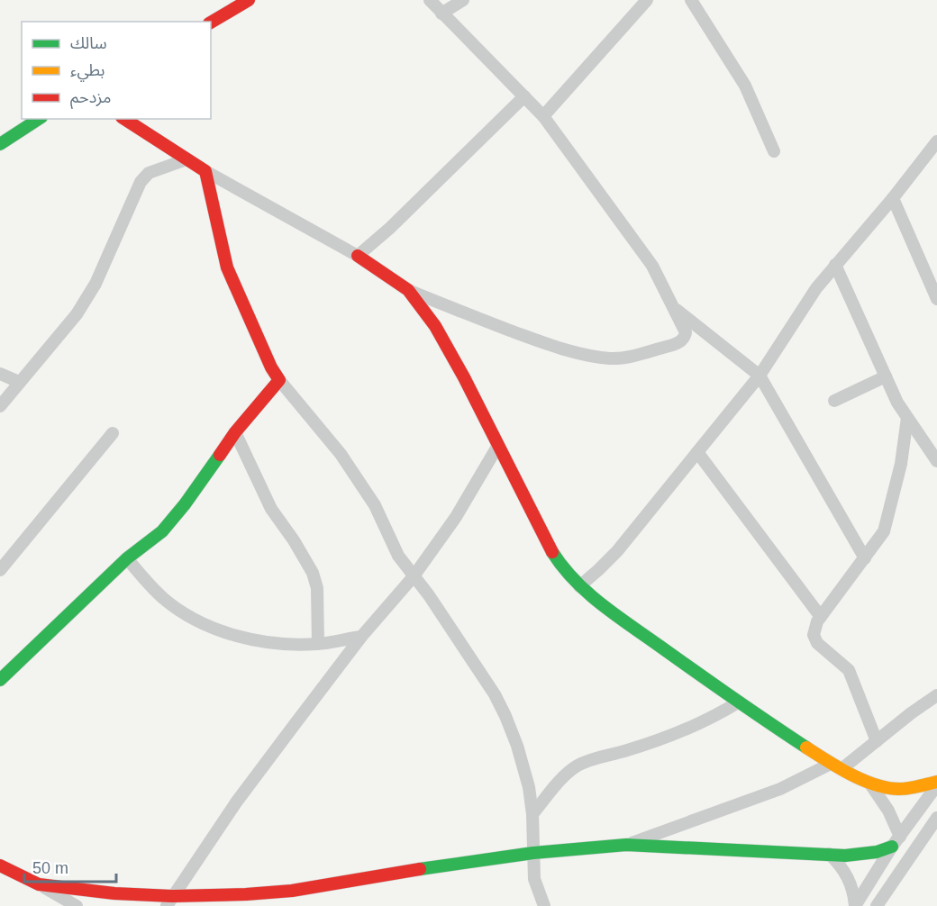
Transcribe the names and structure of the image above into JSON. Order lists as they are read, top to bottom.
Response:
{
  "legend": ["سالك", "بطيء", "مزدحم"],
  "scale_bar": "50 m"
}
